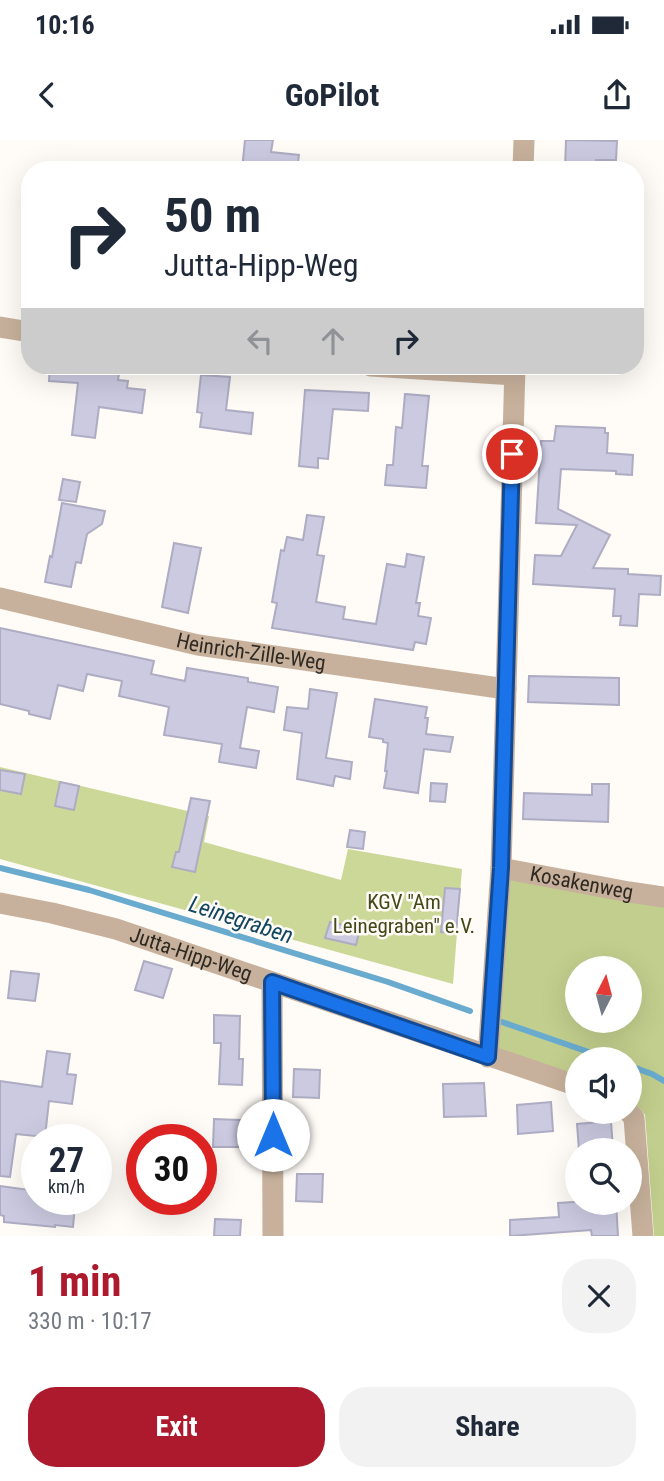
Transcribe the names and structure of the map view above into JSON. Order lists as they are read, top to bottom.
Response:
{
  "streets": {
    "street": ["Heinrich-Zille-Weg", "Kosakenweg", "Jutta-Hipp-Weg"]
  },
  "water": ["Leinegraben"],
  "parks": ["KGV \"Am Leinegraben\" e.V."],
  "north": "top",
  "page": {
    "status": "10:16",
    "header": "GoPilot",
    "turn": ["50 m", "Jutta-Hipp-Weg"],
    "speed": "27 km/h",
    "limit": "30",
    "heading": ["1 min", "330 m · 10:17"],
    "buttons": ["Exit", "Share"]
  }
}
